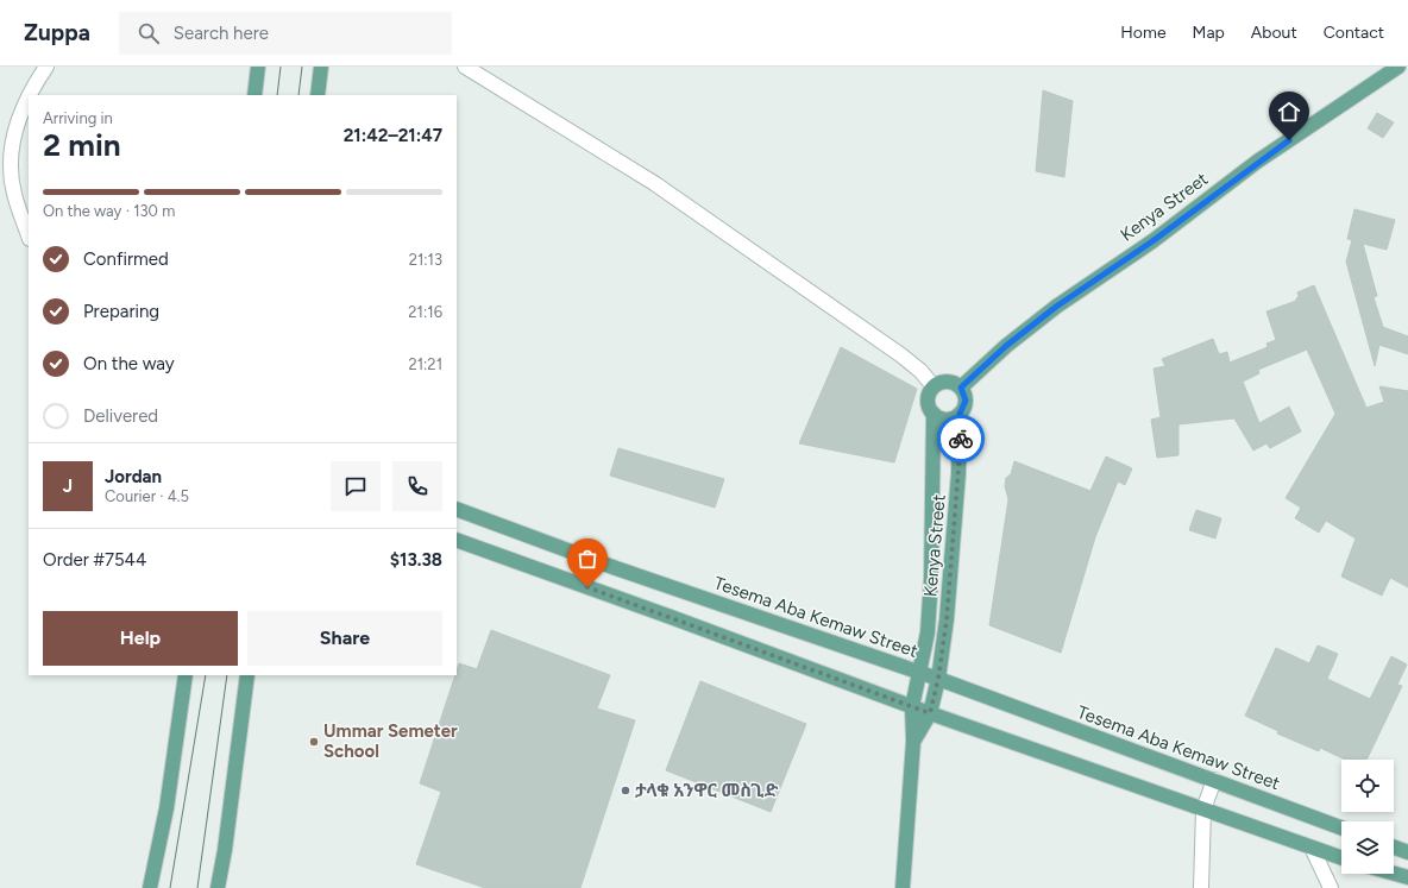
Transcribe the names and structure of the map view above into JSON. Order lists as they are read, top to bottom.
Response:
{
  "streets": {
    "main road": ["Kenya Street", "Tesema Aba Kemaw Street"]
  },
  "crossings": [
    ["Kenya Street", "Tesema Aba Kemaw Street"]
  ],
  "places": ["Ummar Semeter School", "ታላቁ አንዋር መስጊድ"],
  "page": {
    "header": "Zuppa",
    "search": "Search here",
    "nav": [
      "Home",
      "Map",
      "About",
      "Contact"
    ],
    "heading": ["2 min", "Arriving in", "21:42–21:47"],
    "panel": [
      "Jordan",
      "Courier · 4.5",
      "Order #7544",
      "$13.38"
    ],
    "bar": "On the way · 130 m",
    "list": [
      ["Confirmed", "21:13"],
      ["Preparing", "21:16"],
      ["On the way", "21:21"],
      "Delivered"
    ],
    "round": "J",
    "buttons": ["Help", "Share"]
  }
}
